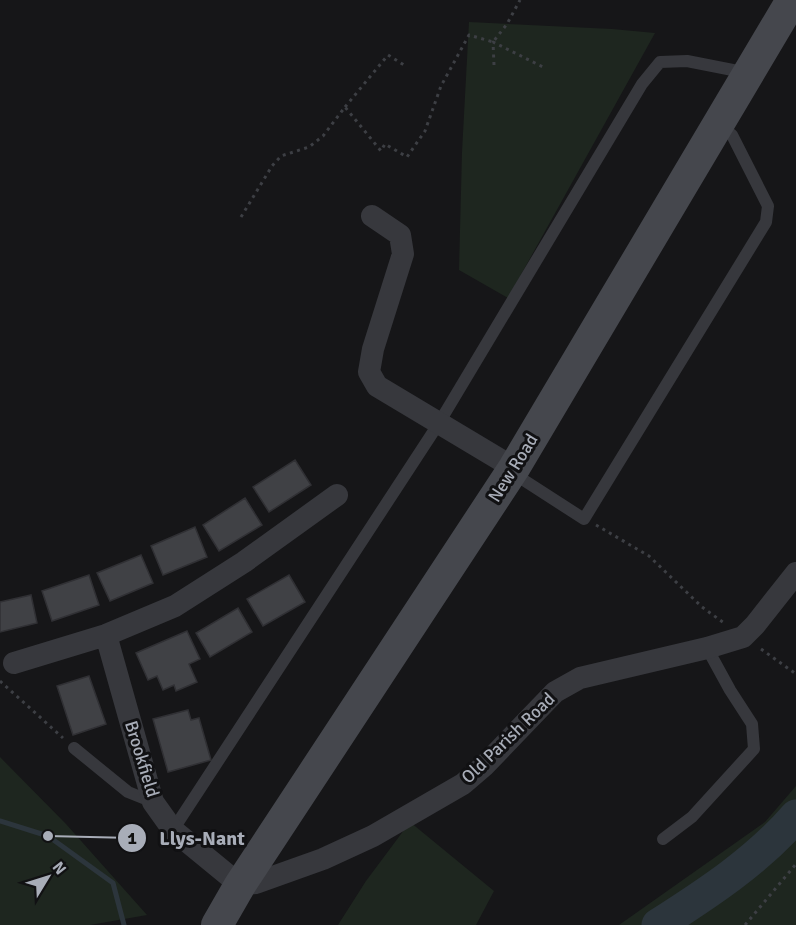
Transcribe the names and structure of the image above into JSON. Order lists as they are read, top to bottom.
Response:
{
  "streets": {
    "main road": ["New Road"],
    "street": ["Old Parish Road", "Brookfield"]
  },
  "crossings": [
    ["New Road", "Old Parish Road"],
    ["New Road", "Brookfield"],
    ["Old Parish Road", "Brookfield"]
  ],
  "places": ["Llys-Nant"],
  "north": "top right"
}
